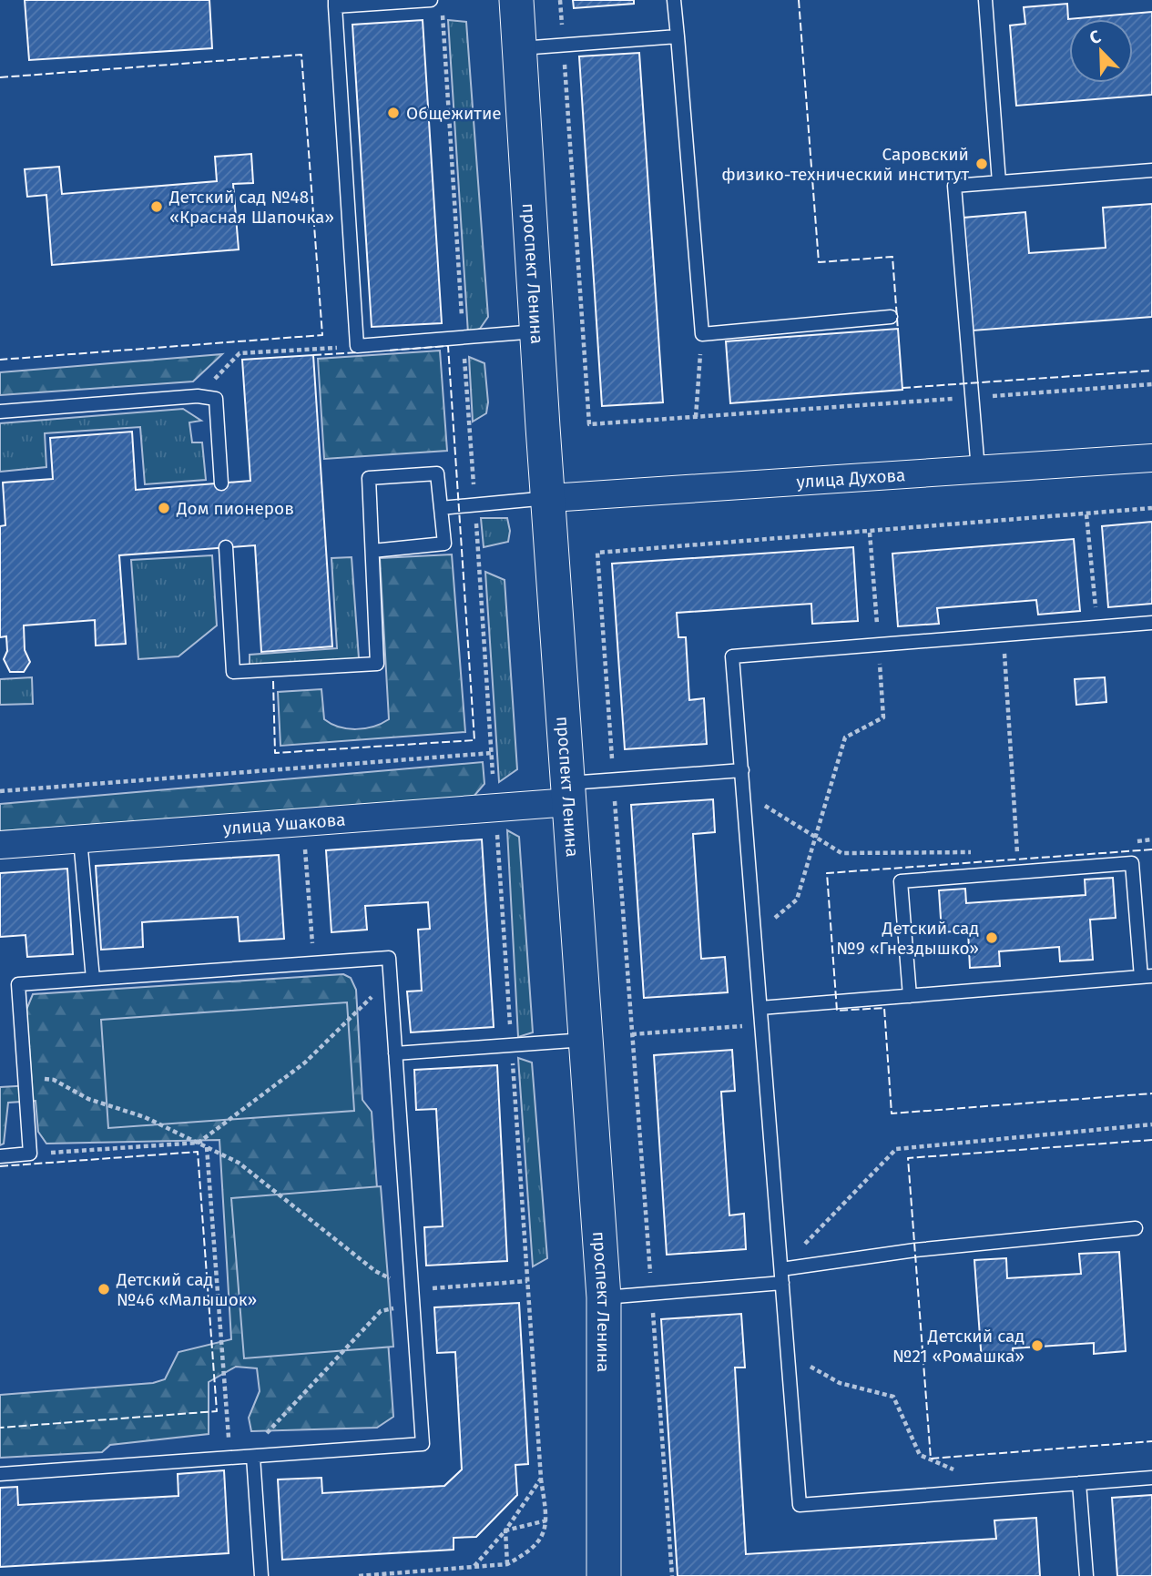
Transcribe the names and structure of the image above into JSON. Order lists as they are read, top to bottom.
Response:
{
  "streets": {
    "street": ["проспект Ленина", "улица Духова", "улица Ушакова"]
  },
  "crossings": [
    ["проспект Ленина", "улица Духова"],
    ["проспект Ленина", "улица Ушакова"]
  ],
  "places": [
    "Общежитие",
    "Саровский физико-технический институт",
    "Детский сад №48 «Красная Шапочка»",
    "Дом пионеров",
    "Детский сад №9 «Гнездышко»",
    "Детский сад №46 «Малышок»",
    "Детский сад №21 «Ромашка»"
  ],
  "north": "top left"
}
